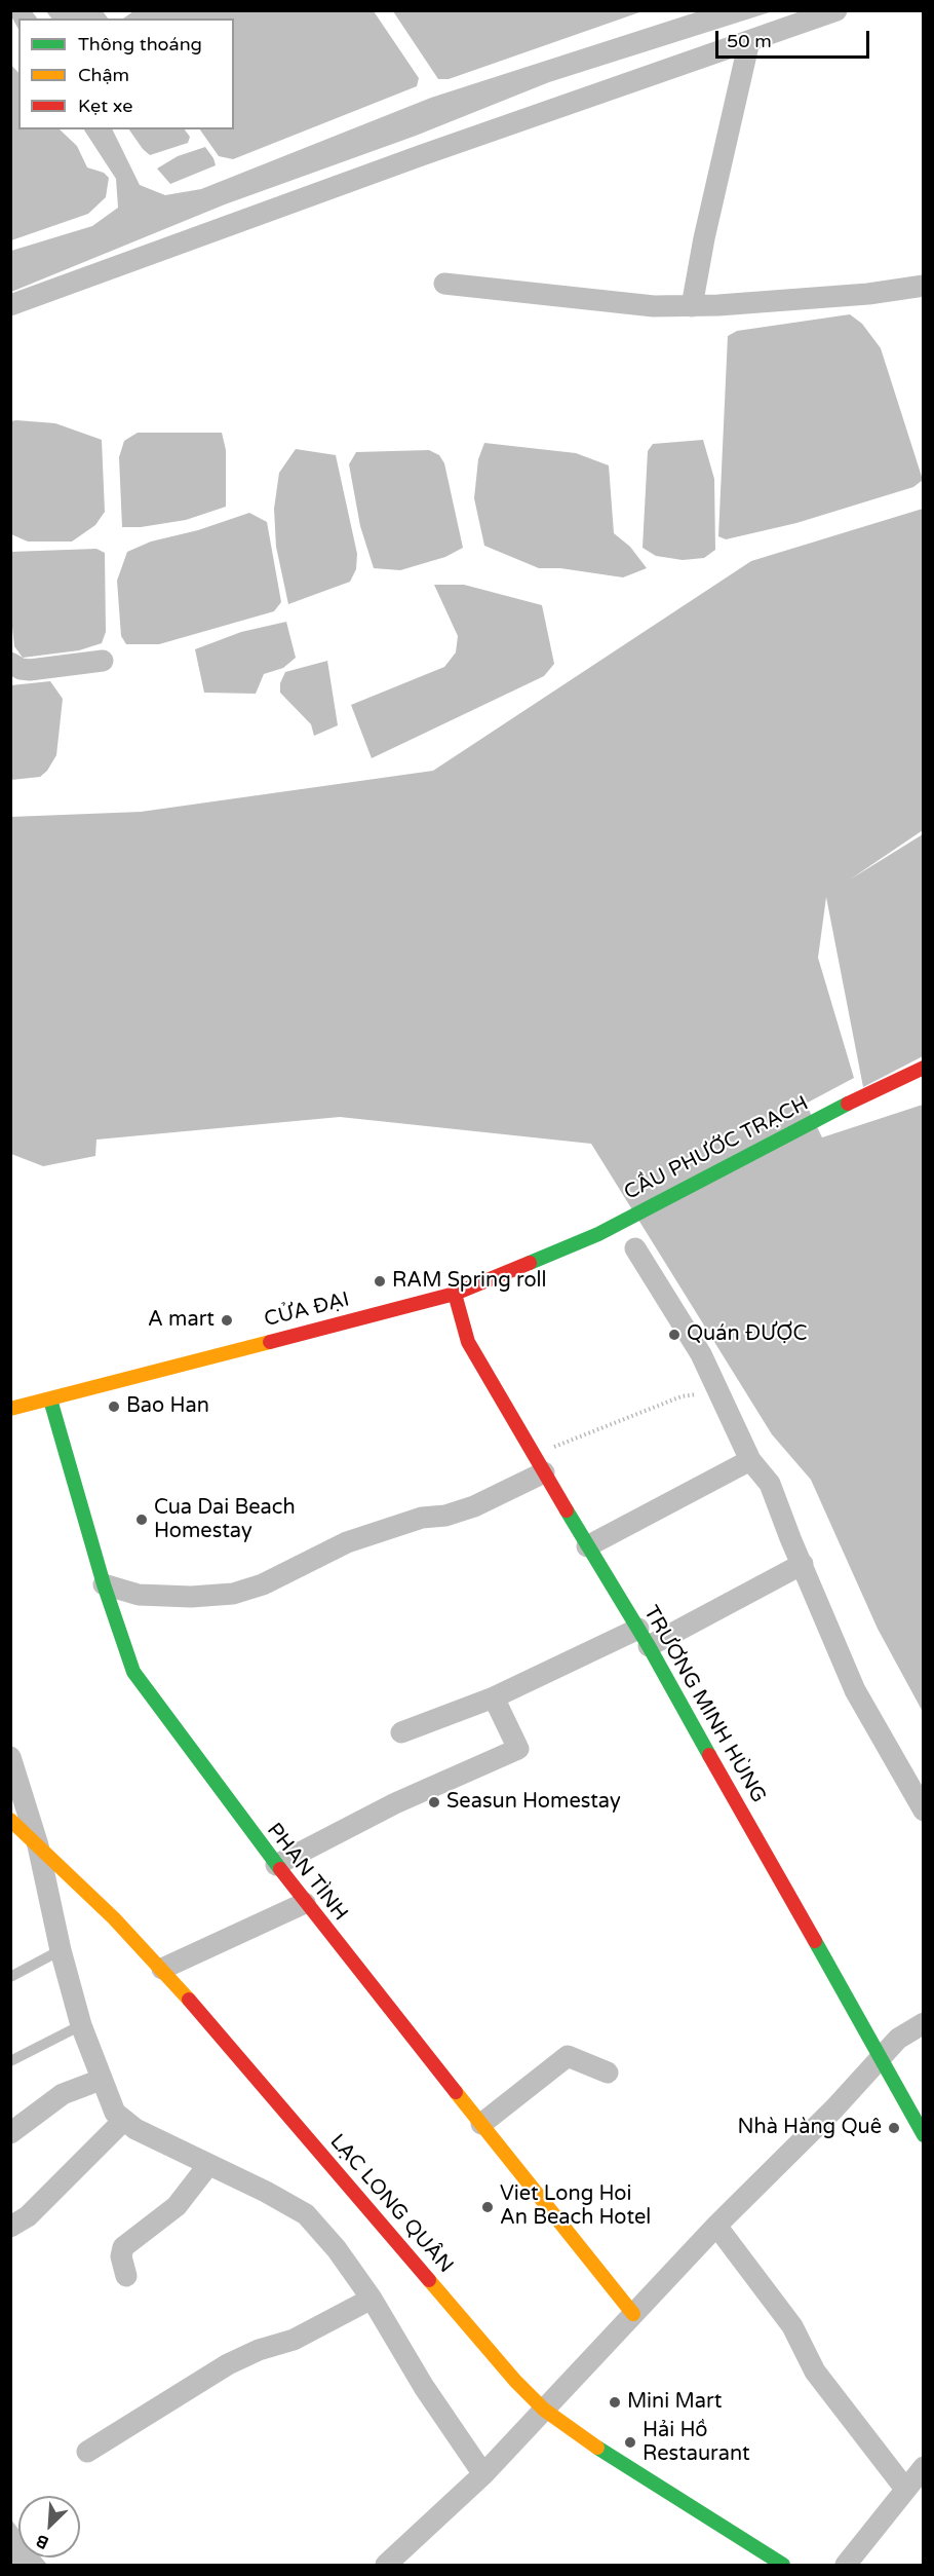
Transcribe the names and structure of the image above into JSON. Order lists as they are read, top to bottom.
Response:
{
  "streets": {
    "street": [
      "CẦU PHƯỚC TRẠCH",
      "CỬA ĐẠI",
      "TRƯƠNG MINH HÙNG",
      "PHAN TÌNH",
      "LẠC LONG QUÂN"
    ]
  },
  "crossings": [
    ["CẦU PHƯỚC TRẠCH", "CỬA ĐẠI"],
    ["CỬA ĐẠI", "TRƯƠNG MINH HÙNG"],
    ["CỬA ĐẠI", "PHAN TÌNH"]
  ],
  "places": [
    "RAM Spring roll",
    "A mart",
    "Quán ĐƯỢC",
    "Bao Han",
    "Cua Dai Beach Homestay",
    "Seasun Homestay",
    "Nhà Hàng Quê",
    "Viet Long Hoi An Beach Hotel",
    "Mini Mart",
    "Hải Hồ Restaurant"
  ],
  "legend": ["Thông thoáng", "Chậm", "Kẹt xe"],
  "scale_bar": "50 m",
  "north": "bottom left"
}
